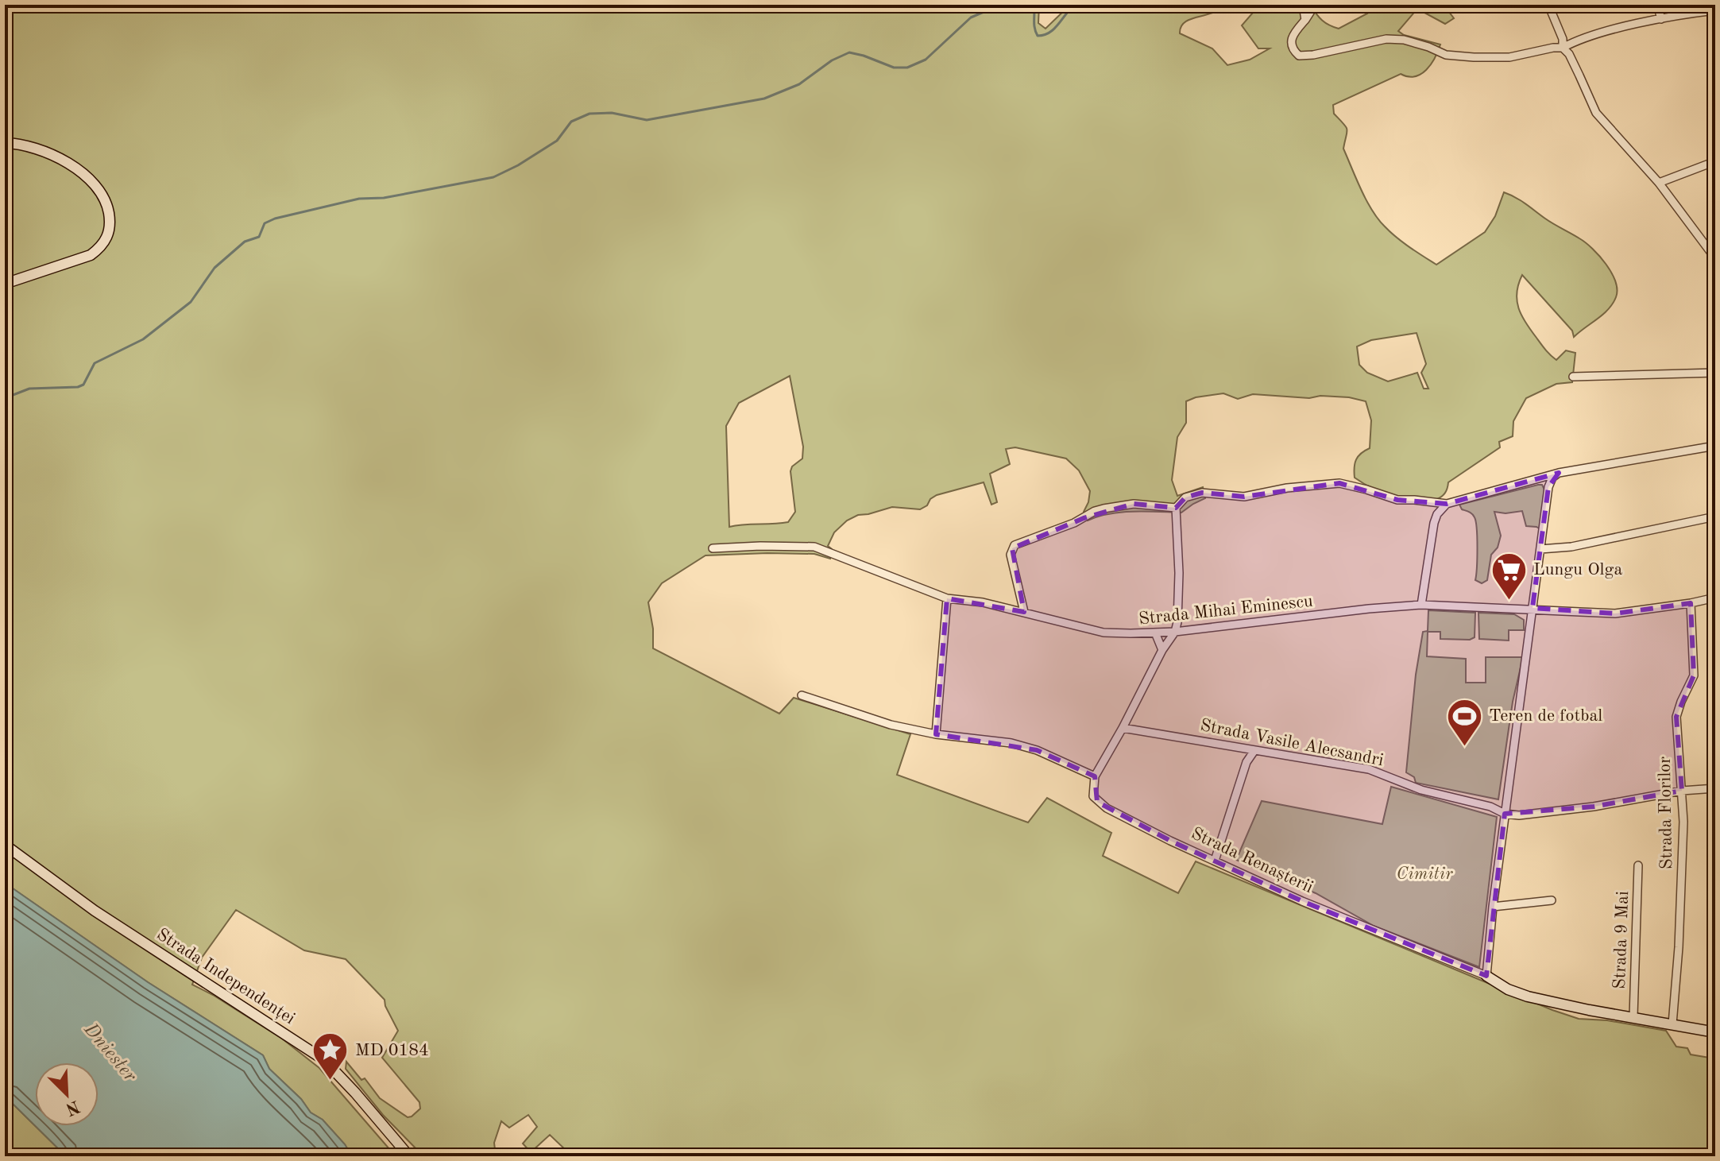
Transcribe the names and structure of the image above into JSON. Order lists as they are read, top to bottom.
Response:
{
  "streets": {
    "main road": ["Strada Renașterii", "Strada Independenței"],
    "street": [
      "Strada Mihai Eminescu",
      "Strada Vasile Alecsandri",
      "Strada Florilor",
      "Strada 9 Mai"
    ]
  },
  "crossings": [
    ["Strada Mihai Eminescu", "Strada Florilor"],
    ["Strada Vasile Alecsandri", "Strada Florilor"],
    ["Strada Florilor", "Strada Renașterii"],
    ["Strada Renașterii", "Strada 9 Mai"]
  ],
  "water": ["Dniester"],
  "parks": ["Cimitir"],
  "places": {
    "supermarket": ["Lungu Olga"],
    "sports": ["Teren de fotbal"],
    "place": ["MD 0184"]
  },
  "north": "bottom right"
}
